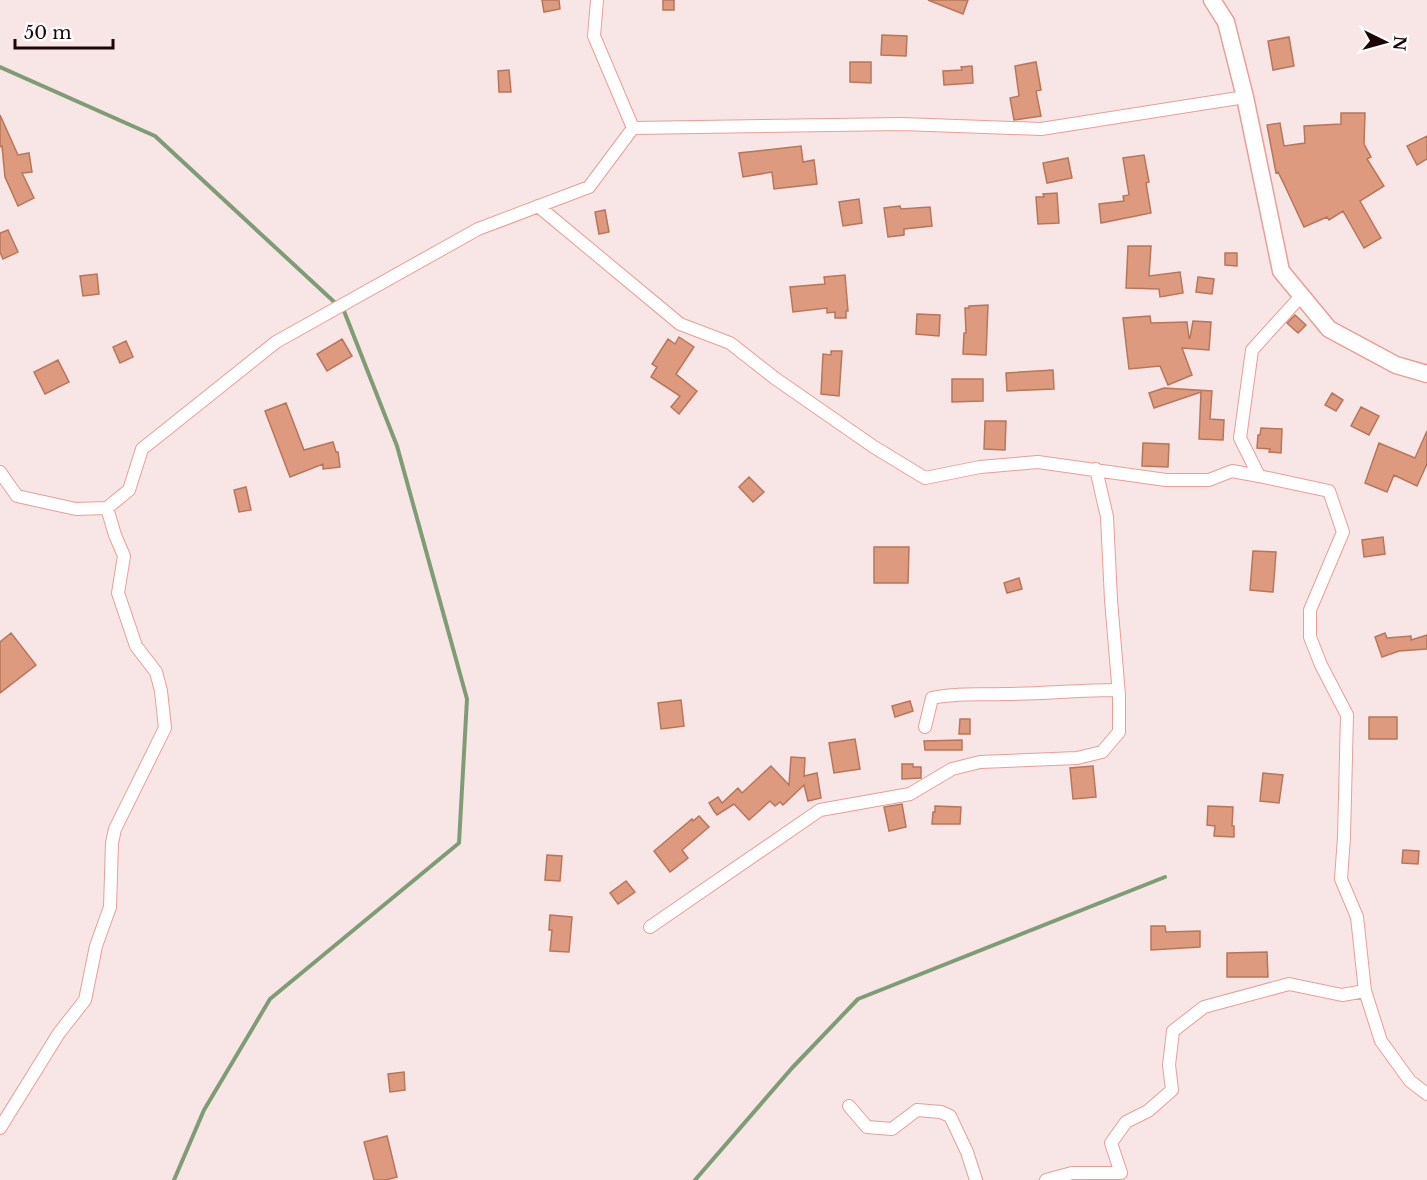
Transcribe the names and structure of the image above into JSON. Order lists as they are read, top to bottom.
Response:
{
  "scale_bar": "50 m",
  "north": "right"
}
